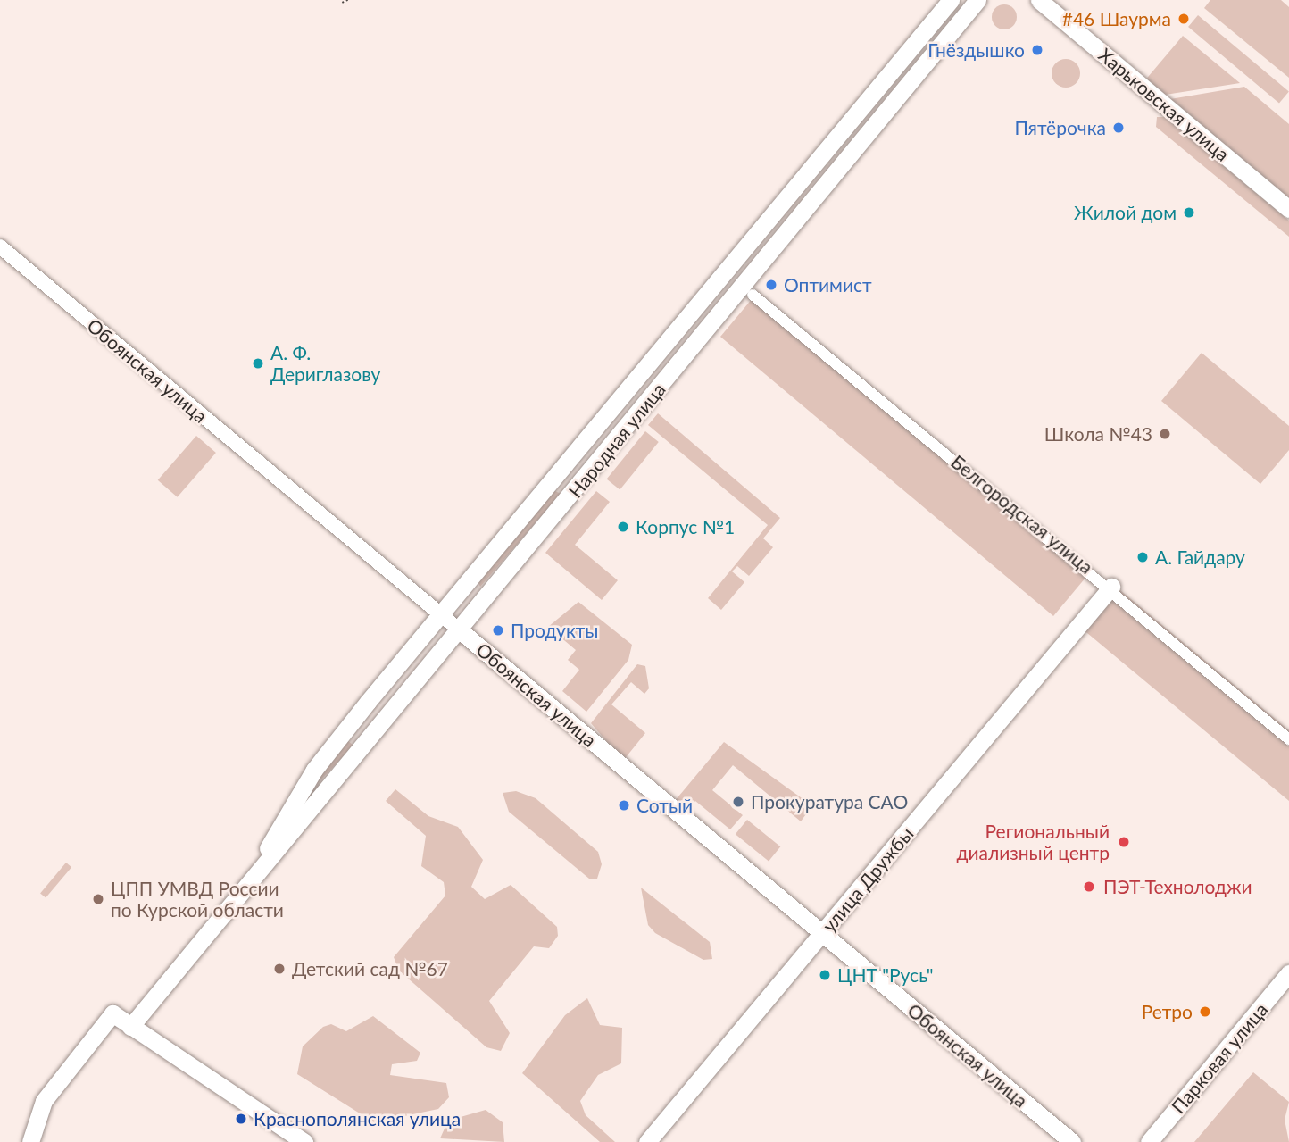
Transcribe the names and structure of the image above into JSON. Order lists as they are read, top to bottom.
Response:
{
  "streets": {
    "street": [
      "Харьковская улица",
      "Обоянская улица",
      "Народная улица",
      "Белгородская улица",
      "улица Дружбы",
      "Парковая улица"
    ]
  },
  "crossings": [
    ["Обоянская улица", "Народная улица"],
    ["Обоянская улица", "улица Дружбы"],
    ["Белгородская улица", "улица Дружбы"]
  ],
  "places": [
    "#46 Шаурма",
    "Гнёздышко",
    "Пятёрочка",
    "Жилой дом",
    "Оптимист",
    "А. Ф. Дериглазову",
    "Школа №43",
    "Корпус №1",
    "А. Гайдару",
    "Продукты",
    "Прокуратура САО",
    "Сотый",
    "Региональный диализный центр",
    "ПЭТ-Технолоджи",
    "ЦПП УМВД России по Курской области",
    "Детский сад №67",
    "ЦНТ \"Русь\"",
    "Ретро",
    "Краснополянская улица"
  ]
}
